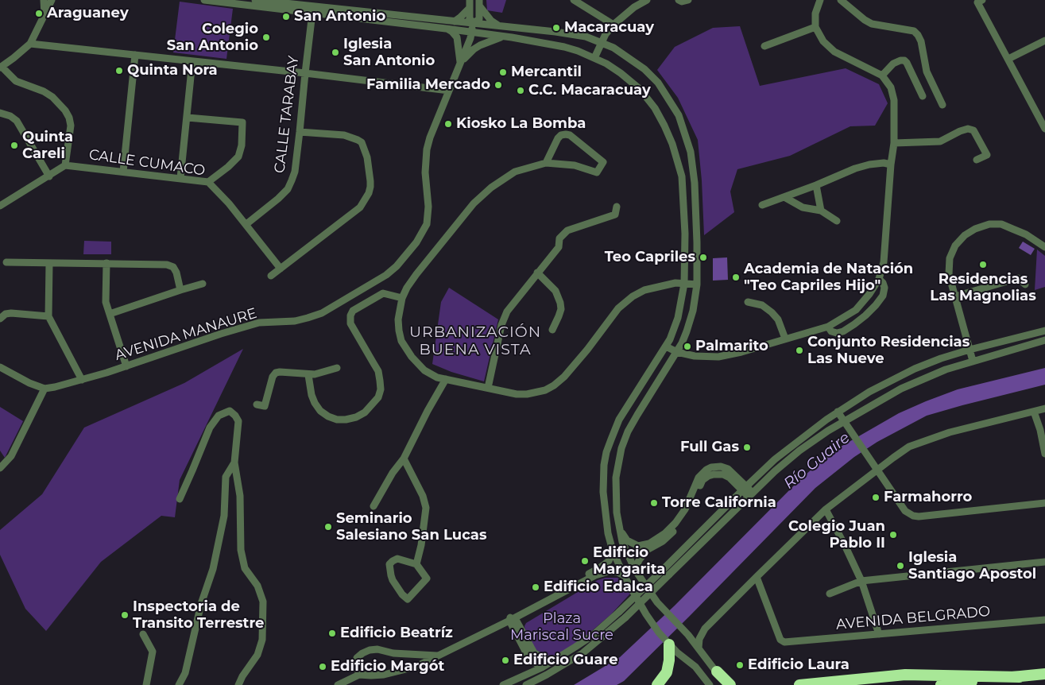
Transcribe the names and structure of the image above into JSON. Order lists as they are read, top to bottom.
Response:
{
  "streets": {
    "street": [
      "CALLE TARABAY",
      "CALLE CUMACO",
      "AVENIDA MANAURE",
      "AVENIDA BELGRADO"
    ]
  },
  "crossings": [
    ["CALLE TARABAY", "CALLE CUMACO"]
  ],
  "districts": ["URBANIZACIÓN BUENA VISTA"],
  "water": ["Río Guaire"],
  "parks": ["Plaza Mariscal Sucre"],
  "places": [
    "Araguaney",
    "San Antonio",
    "Macaracuay",
    "Colegio San Antonio",
    "Iglesia San Antonio",
    "Quinta Nora",
    "Mercantil",
    "Familia Mercado",
    "C.C. Macaracuay",
    "Kiosko La Bomba",
    "Quinta Careli",
    "Teo Capriles",
    "Residencias Las Magnolias",
    "Academia de Natación \"Teo Capriles Hijo\"",
    "Palmarito",
    "Conjunto Residencias Las Nueve",
    "Full Gas",
    "Farmahorro",
    "Torre California",
    "Seminario Salesiano San Lucas",
    "Colegio Juan Pablo II",
    "Edificio Margarita",
    "Iglesia Santiago Apostol",
    "Edificio Edalca",
    "Inspectoria de Transito Terrestre",
    "Edificio Beatríz",
    "Edificio Guare",
    "Edificio Laura",
    "Edificio Margót"
  ]
}
